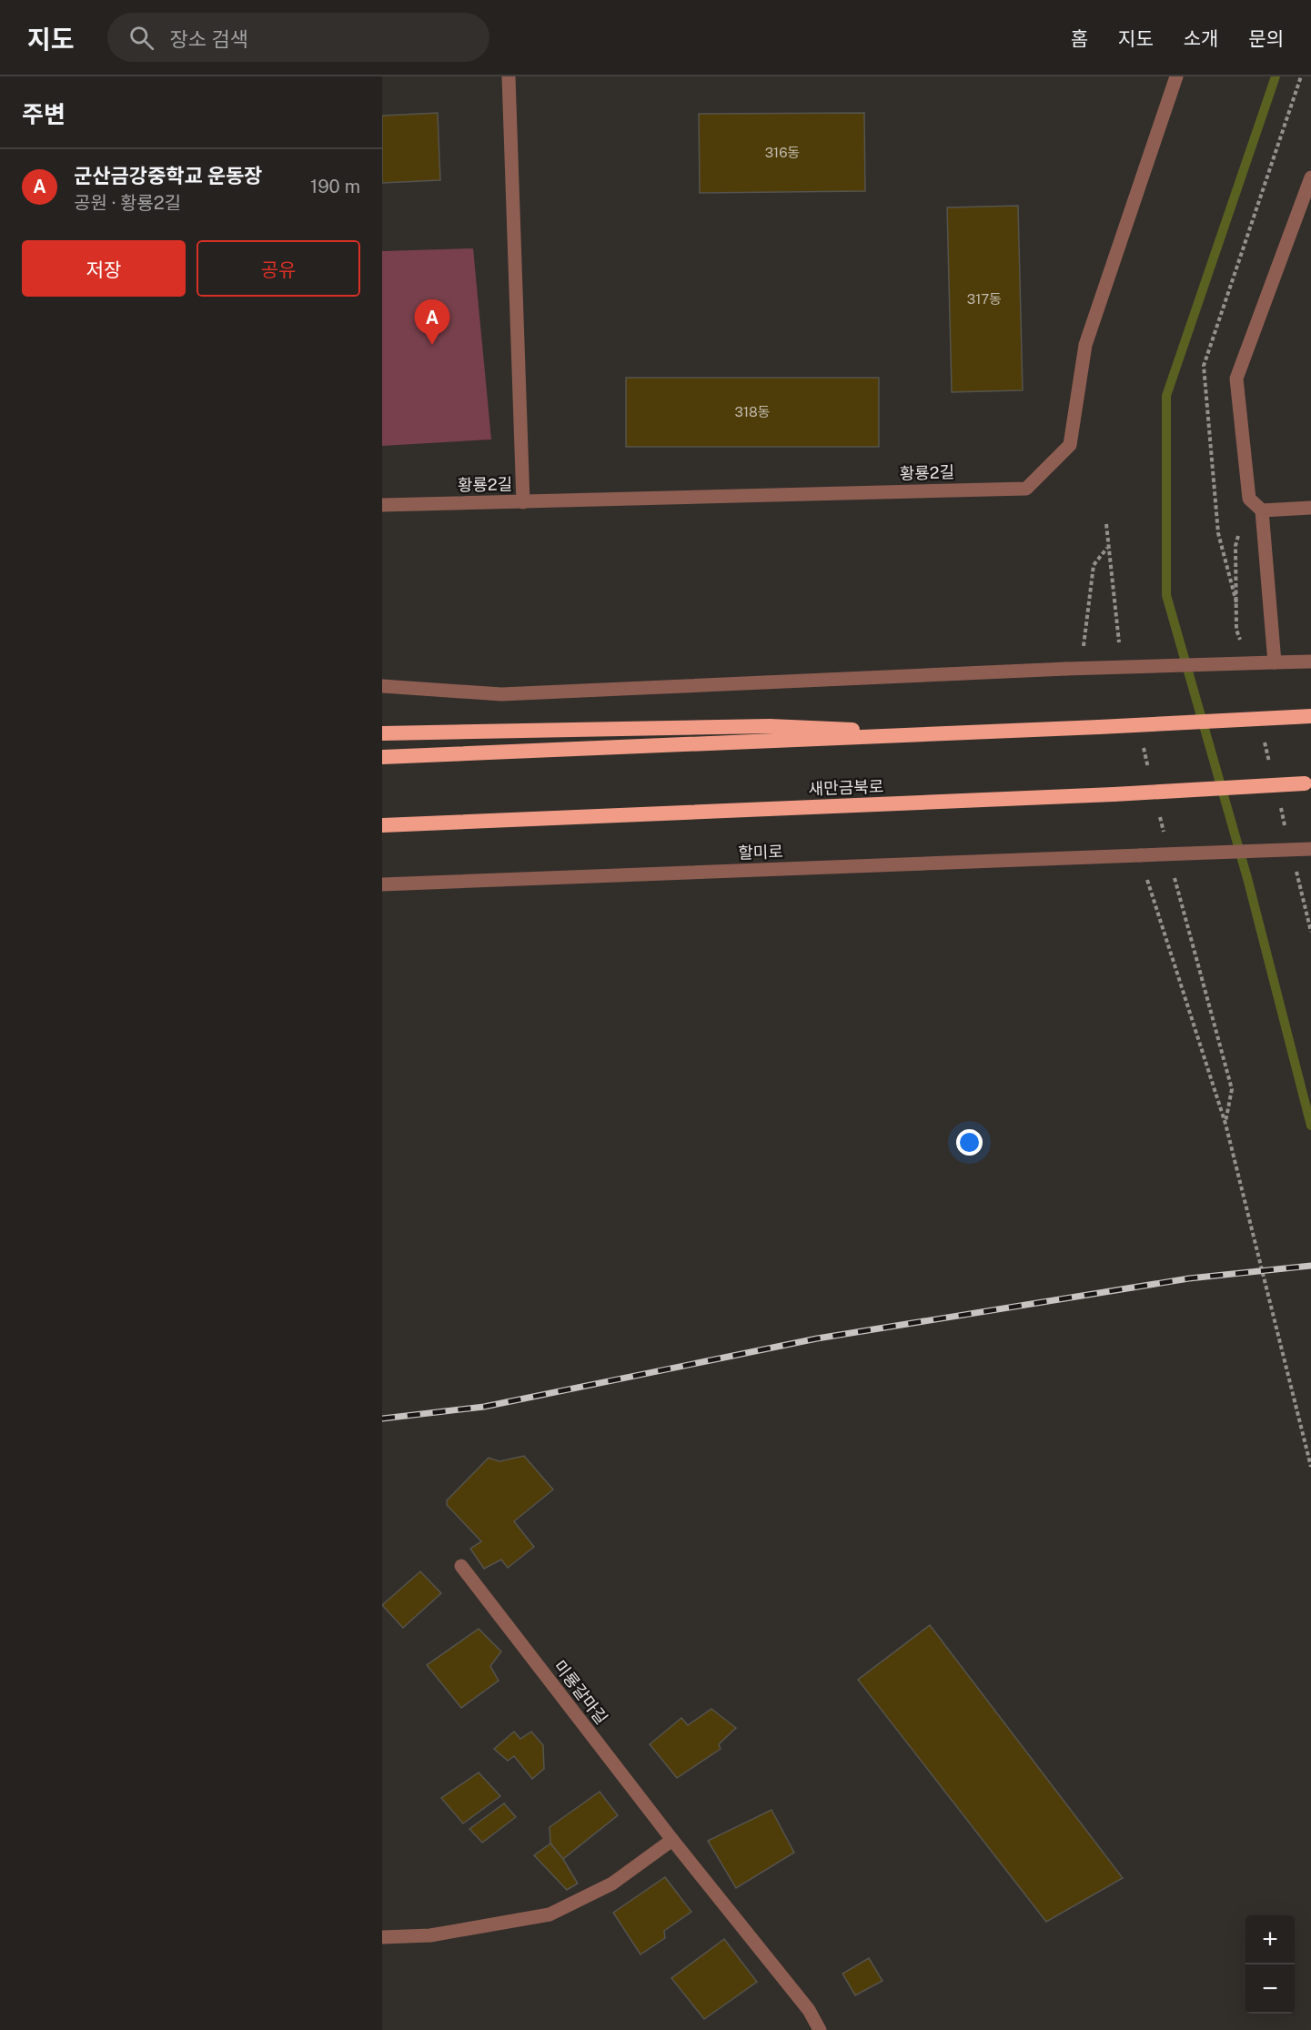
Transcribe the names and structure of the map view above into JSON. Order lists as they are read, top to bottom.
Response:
{
  "streets": {
    "highway": ["새만금북로"],
    "street": ["황룡2길", "할미로", "미룡갈마길"]
  },
  "house_numbers": ["316동", "317동", "318동"],
  "page": {
    "header": "지도",
    "search": "장소 검색",
    "nav": [
      "홈",
      "지도",
      "소개",
      "문의"
    ],
    "heading": "주변",
    "list": [
      {
        "mark": "A",
        "name": "군산금강중학교 운동장",
        "note": "공원 · 황룡2길",
        "value": "190 m"
      }
    ],
    "buttons": ["저장", "공유"],
    "pins": "A",
    "map_buttons": ["+", "−"]
  }
}
